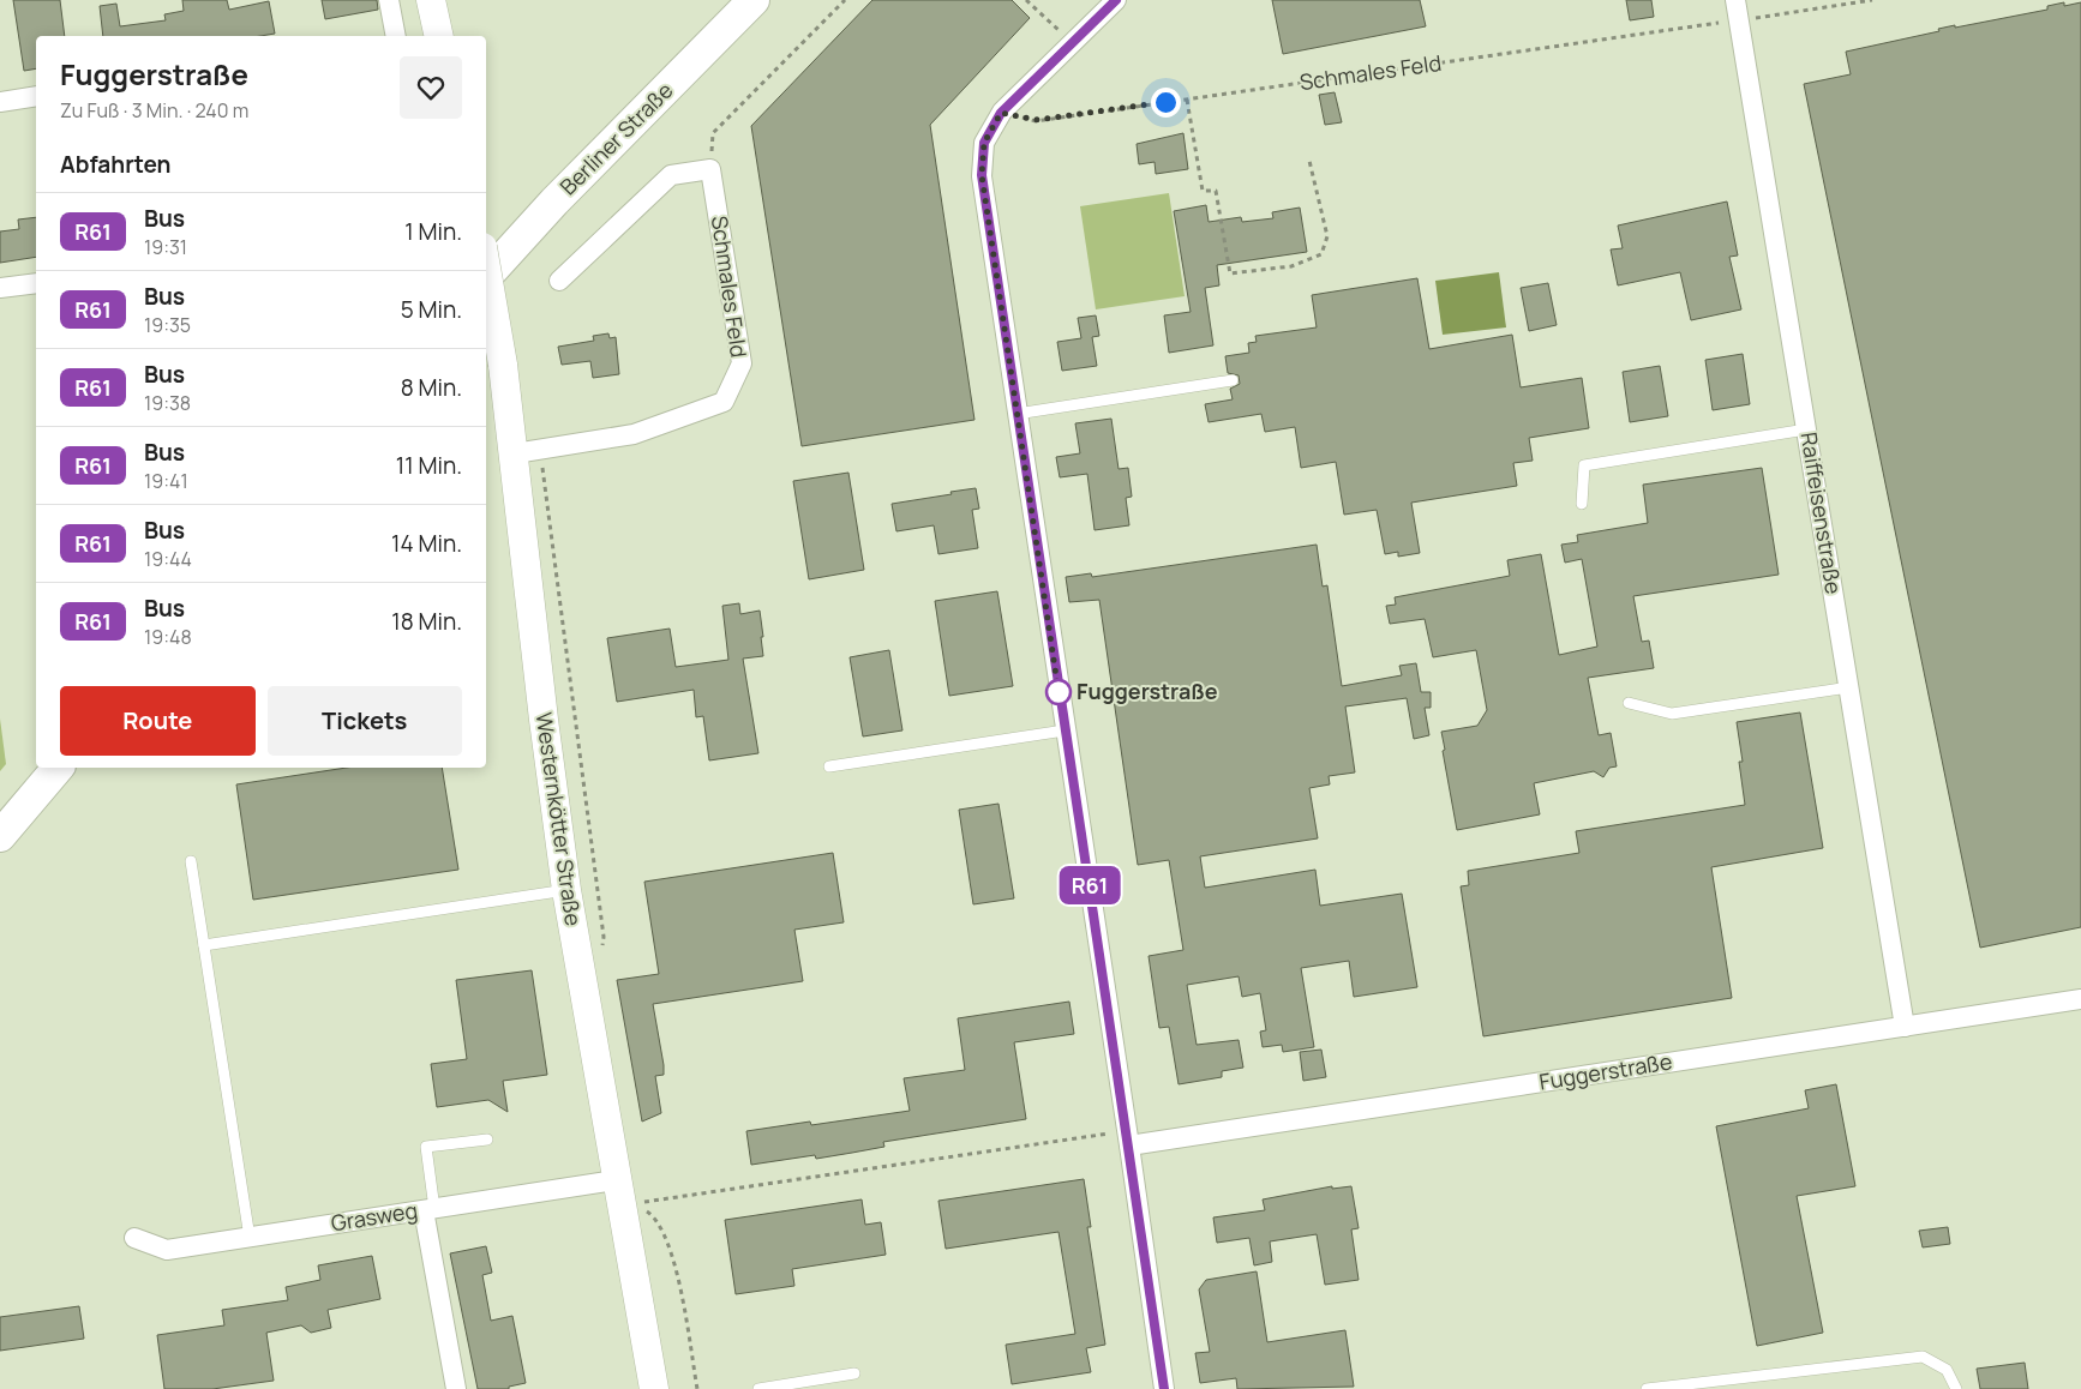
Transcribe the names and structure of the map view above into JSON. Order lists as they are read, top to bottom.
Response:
{
  "streets": {
    "main road": ["Berliner Straße"],
    "street": [
      "Schmales Feld",
      "Raiffeisenstraße",
      "Westernkötter Straße",
      "Fuggerstraße",
      "Grasweg"
    ]
  },
  "crossings": [
    ["Schmales Feld", "Raiffeisenstraße"],
    ["Schmales Feld", "Westernkötter Straße"],
    ["Raiffeisenstraße", "Fuggerstraße"],
    ["Westernkötter Straße", "Grasweg"]
  ],
  "places": ["Fuggerstraße"],
  "lines": ["bus line R61"],
  "page": {
    "on_map": "R61",
    "heading": [
      ["Fuggerstraße", "Zu Fuß · 3 Min. · 240 m"],
      "Abfahrten"
    ],
    "list": [
      {
        "mark": "R61",
        "name": "Bus",
        "note": "19:31",
        "value": "1 Min."
      },
      {
        "mark": "R61",
        "name": "Bus",
        "note": "19:35",
        "value": "5 Min."
      },
      {
        "mark": "R61",
        "name": "Bus",
        "note": "19:38",
        "value": "8 Min."
      },
      {
        "mark": "R61",
        "name": "Bus",
        "note": "19:41",
        "value": "11 Min."
      },
      {
        "mark": "R61",
        "name": "Bus",
        "note": "19:44",
        "value": "14 Min."
      },
      {
        "mark": "R61",
        "name": "Bus",
        "note": "19:48",
        "value": "18 Min."
      }
    ],
    "buttons": ["Route", "Tickets"]
  }
}
